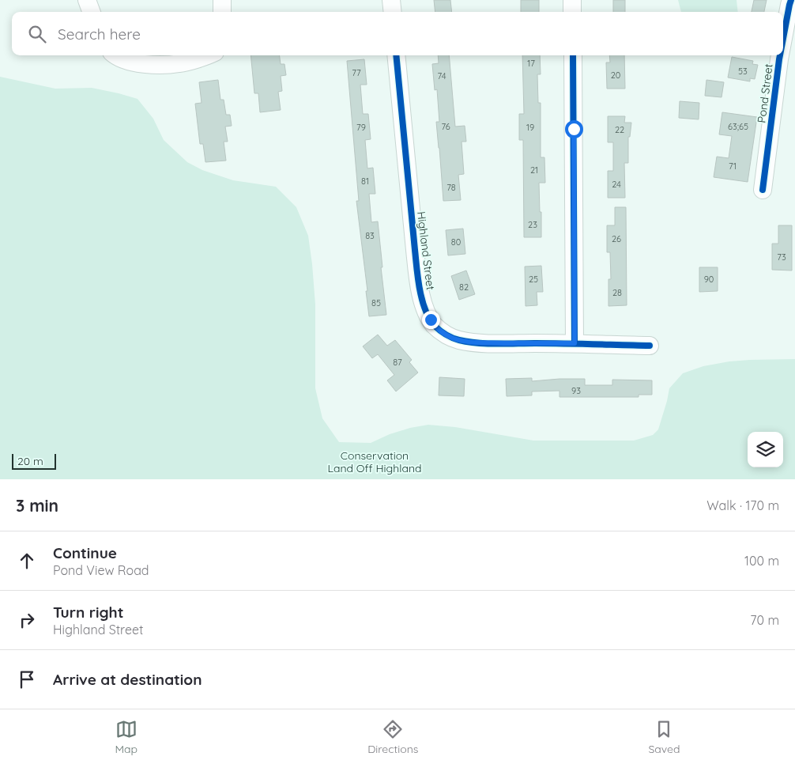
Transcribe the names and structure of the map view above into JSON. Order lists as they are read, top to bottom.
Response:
{
  "streets": {
    "street": ["Pond Street", "Highland Street"]
  },
  "parks": ["Conservation Land Off Highland"],
  "house_numbers": [
    "17",
    "53",
    "77",
    "20",
    "74",
    "76",
    "63;65",
    "79",
    "19",
    "22",
    "71",
    "21",
    "81",
    "24",
    "78",
    "23",
    "83",
    "26",
    "80",
    "73",
    "25",
    "90",
    "82",
    "28",
    "85",
    "87",
    "93"
  ],
  "scale_bar": "20 m",
  "page": {
    "search": "Search here",
    "scale": "20 m",
    "heading": ["3 min", "Walk · 170 m"],
    "list": [
      ["Continue", "Pond View Road", "100 m"],
      ["Turn right", "Highland Street", "70 m"],
      "Arrive at destination"
    ],
    "nav": ["Map", "Directions", "Saved"]
  }
}
